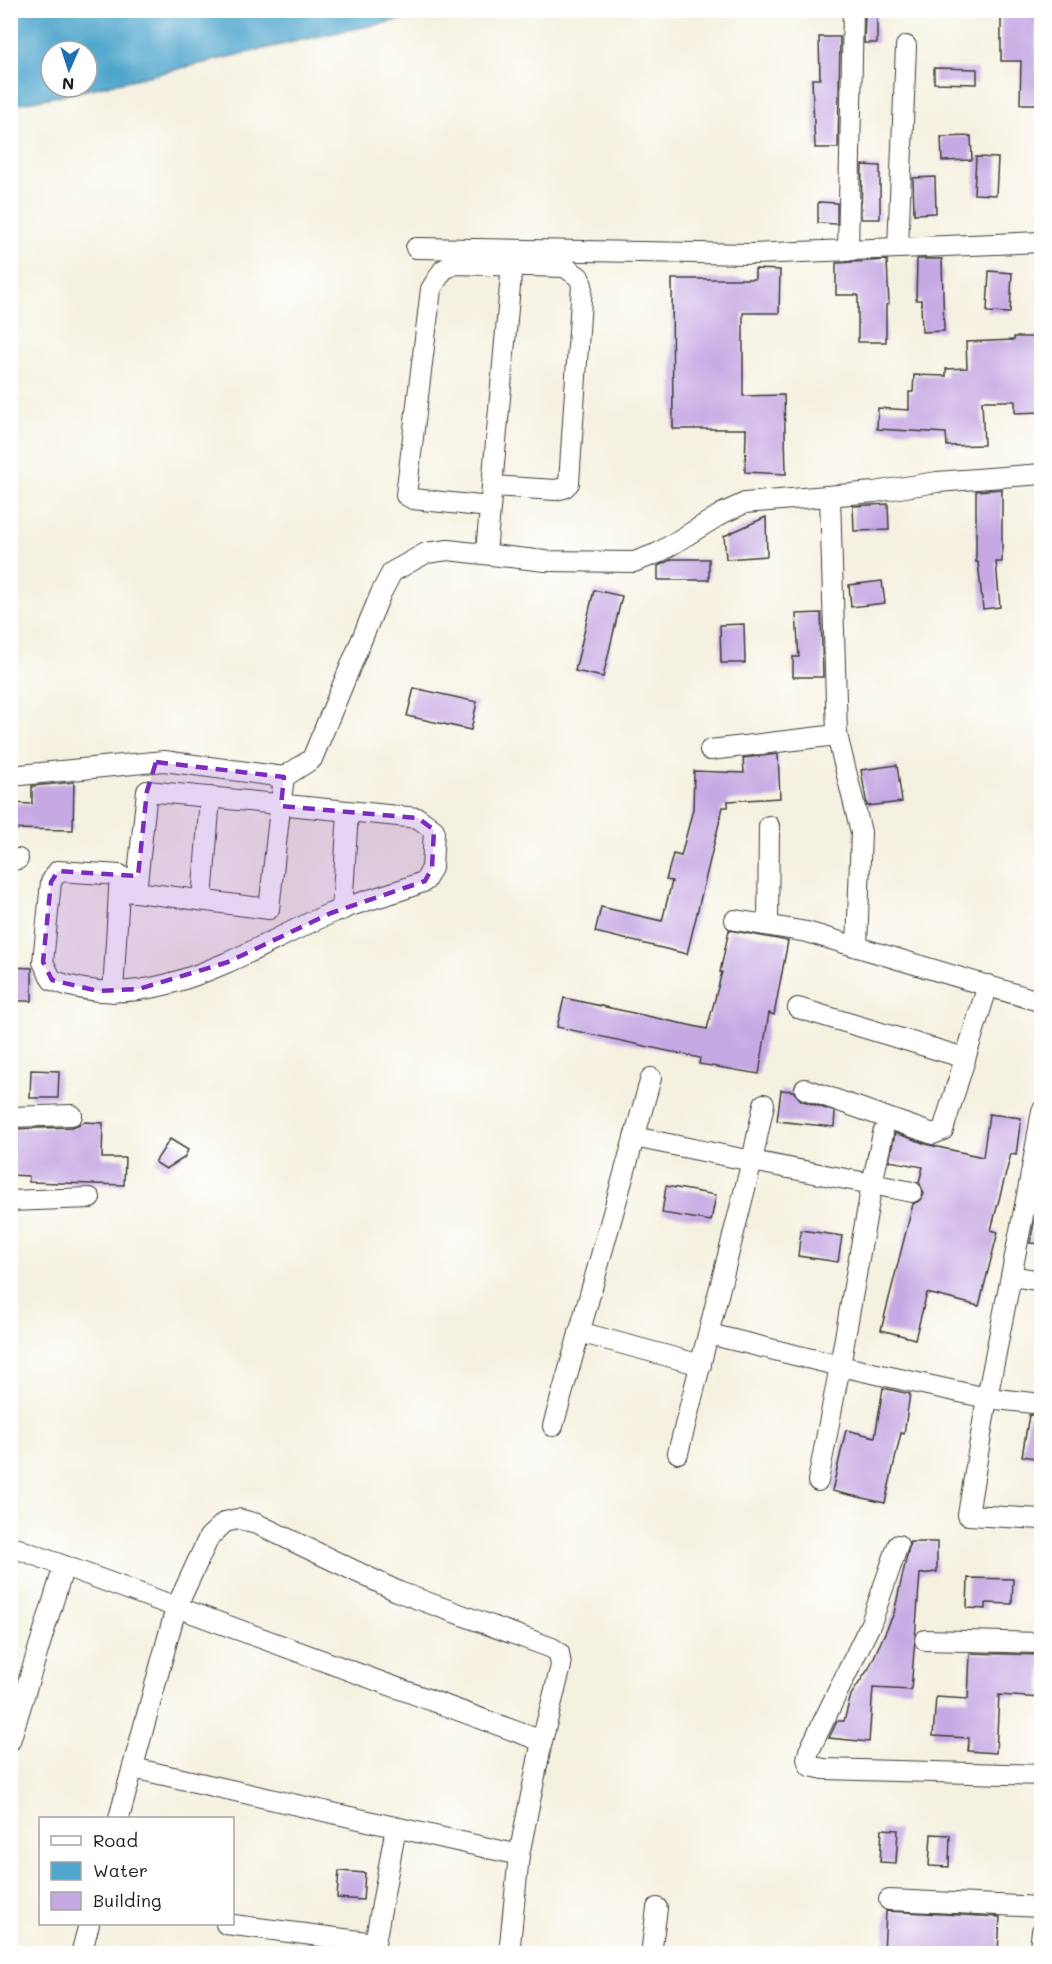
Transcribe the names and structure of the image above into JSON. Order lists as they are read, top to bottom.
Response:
{
  "legend": ["Road", "Water", "Building"],
  "north": "bottom"
}
